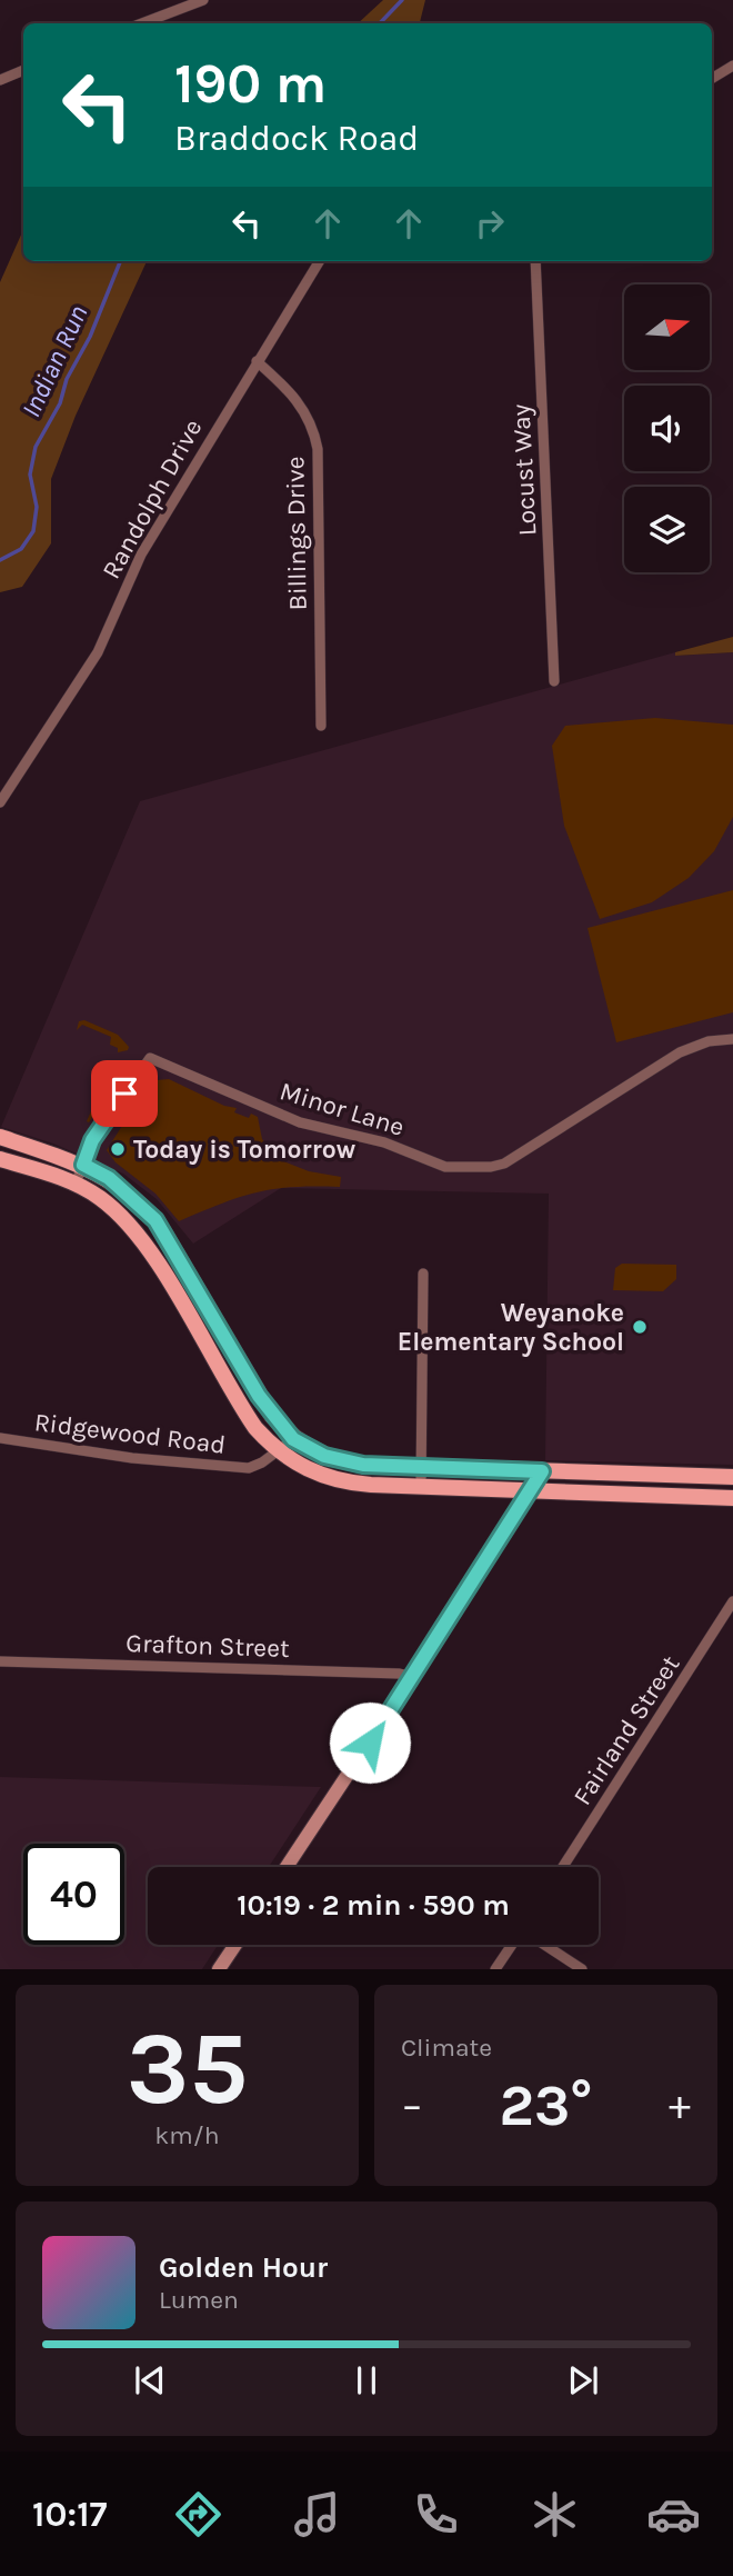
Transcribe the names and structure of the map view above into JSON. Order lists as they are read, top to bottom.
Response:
{
  "streets": {
    "street": [
      "Locust Way",
      "Randolph Drive",
      "Billings Drive",
      "Minor Lane",
      "Ridgewood Road",
      "Grafton Street",
      "Fairland Street"
    ]
  },
  "crossings": [
    ["Randolph Drive", "Billings Drive"]
  ],
  "water": ["Indian Run"],
  "places": ["Today is Tomorrow", "Weyanoke Elementary School"],
  "north": "right",
  "page": {
    "turn": ["190 m", "Braddock Road"],
    "limit": "40",
    "trip": "10:19 · 2 min · 590 m",
    "tile": [
      ["35", "km/h"],
      "Climate"
    ],
    "heat": ["−", "23°", "+"],
    "song": ["Golden Hour", "Lumen"],
    "tabs": "10:17"
  }
}
